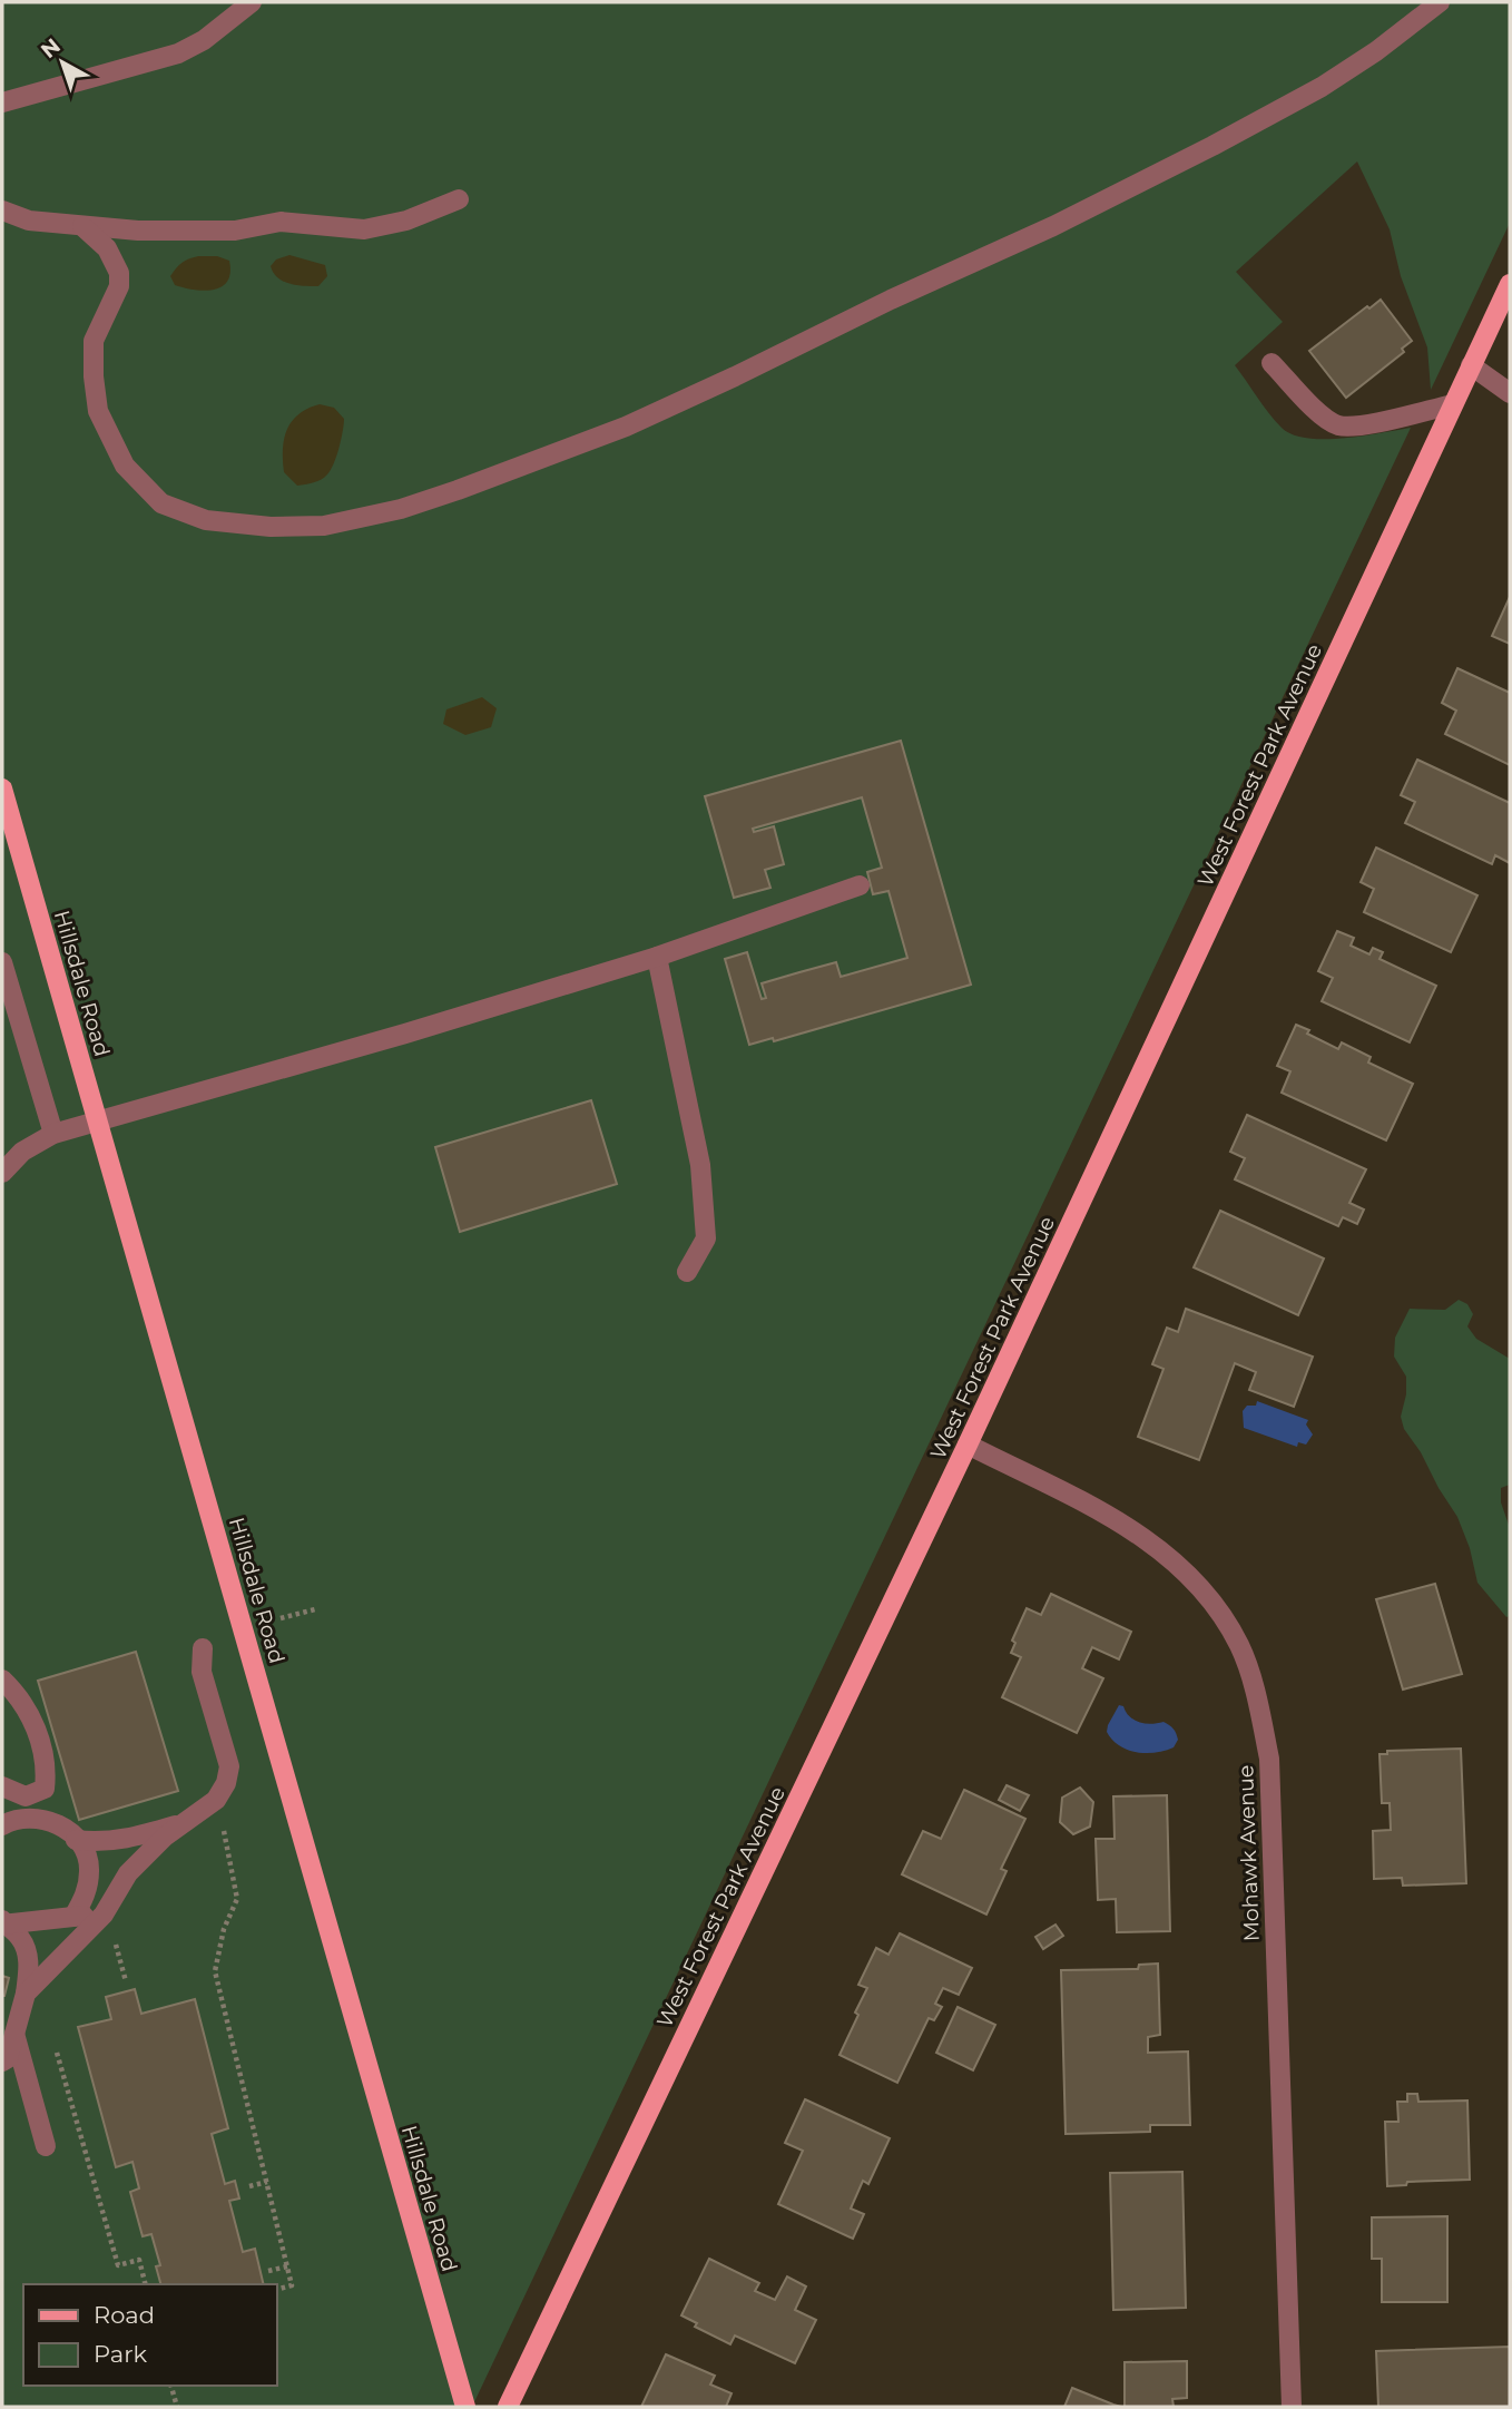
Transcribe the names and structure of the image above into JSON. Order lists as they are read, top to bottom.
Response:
{
  "streets": {
    "main road": ["West Forest Park Avenue", "Hillsdale Road"],
    "street": ["Mohawk Avenue"]
  },
  "crossings": [
    ["West Forest Park Avenue", "Mohawk Avenue"]
  ],
  "legend": ["Road", "Park"],
  "north": "top left"
}
